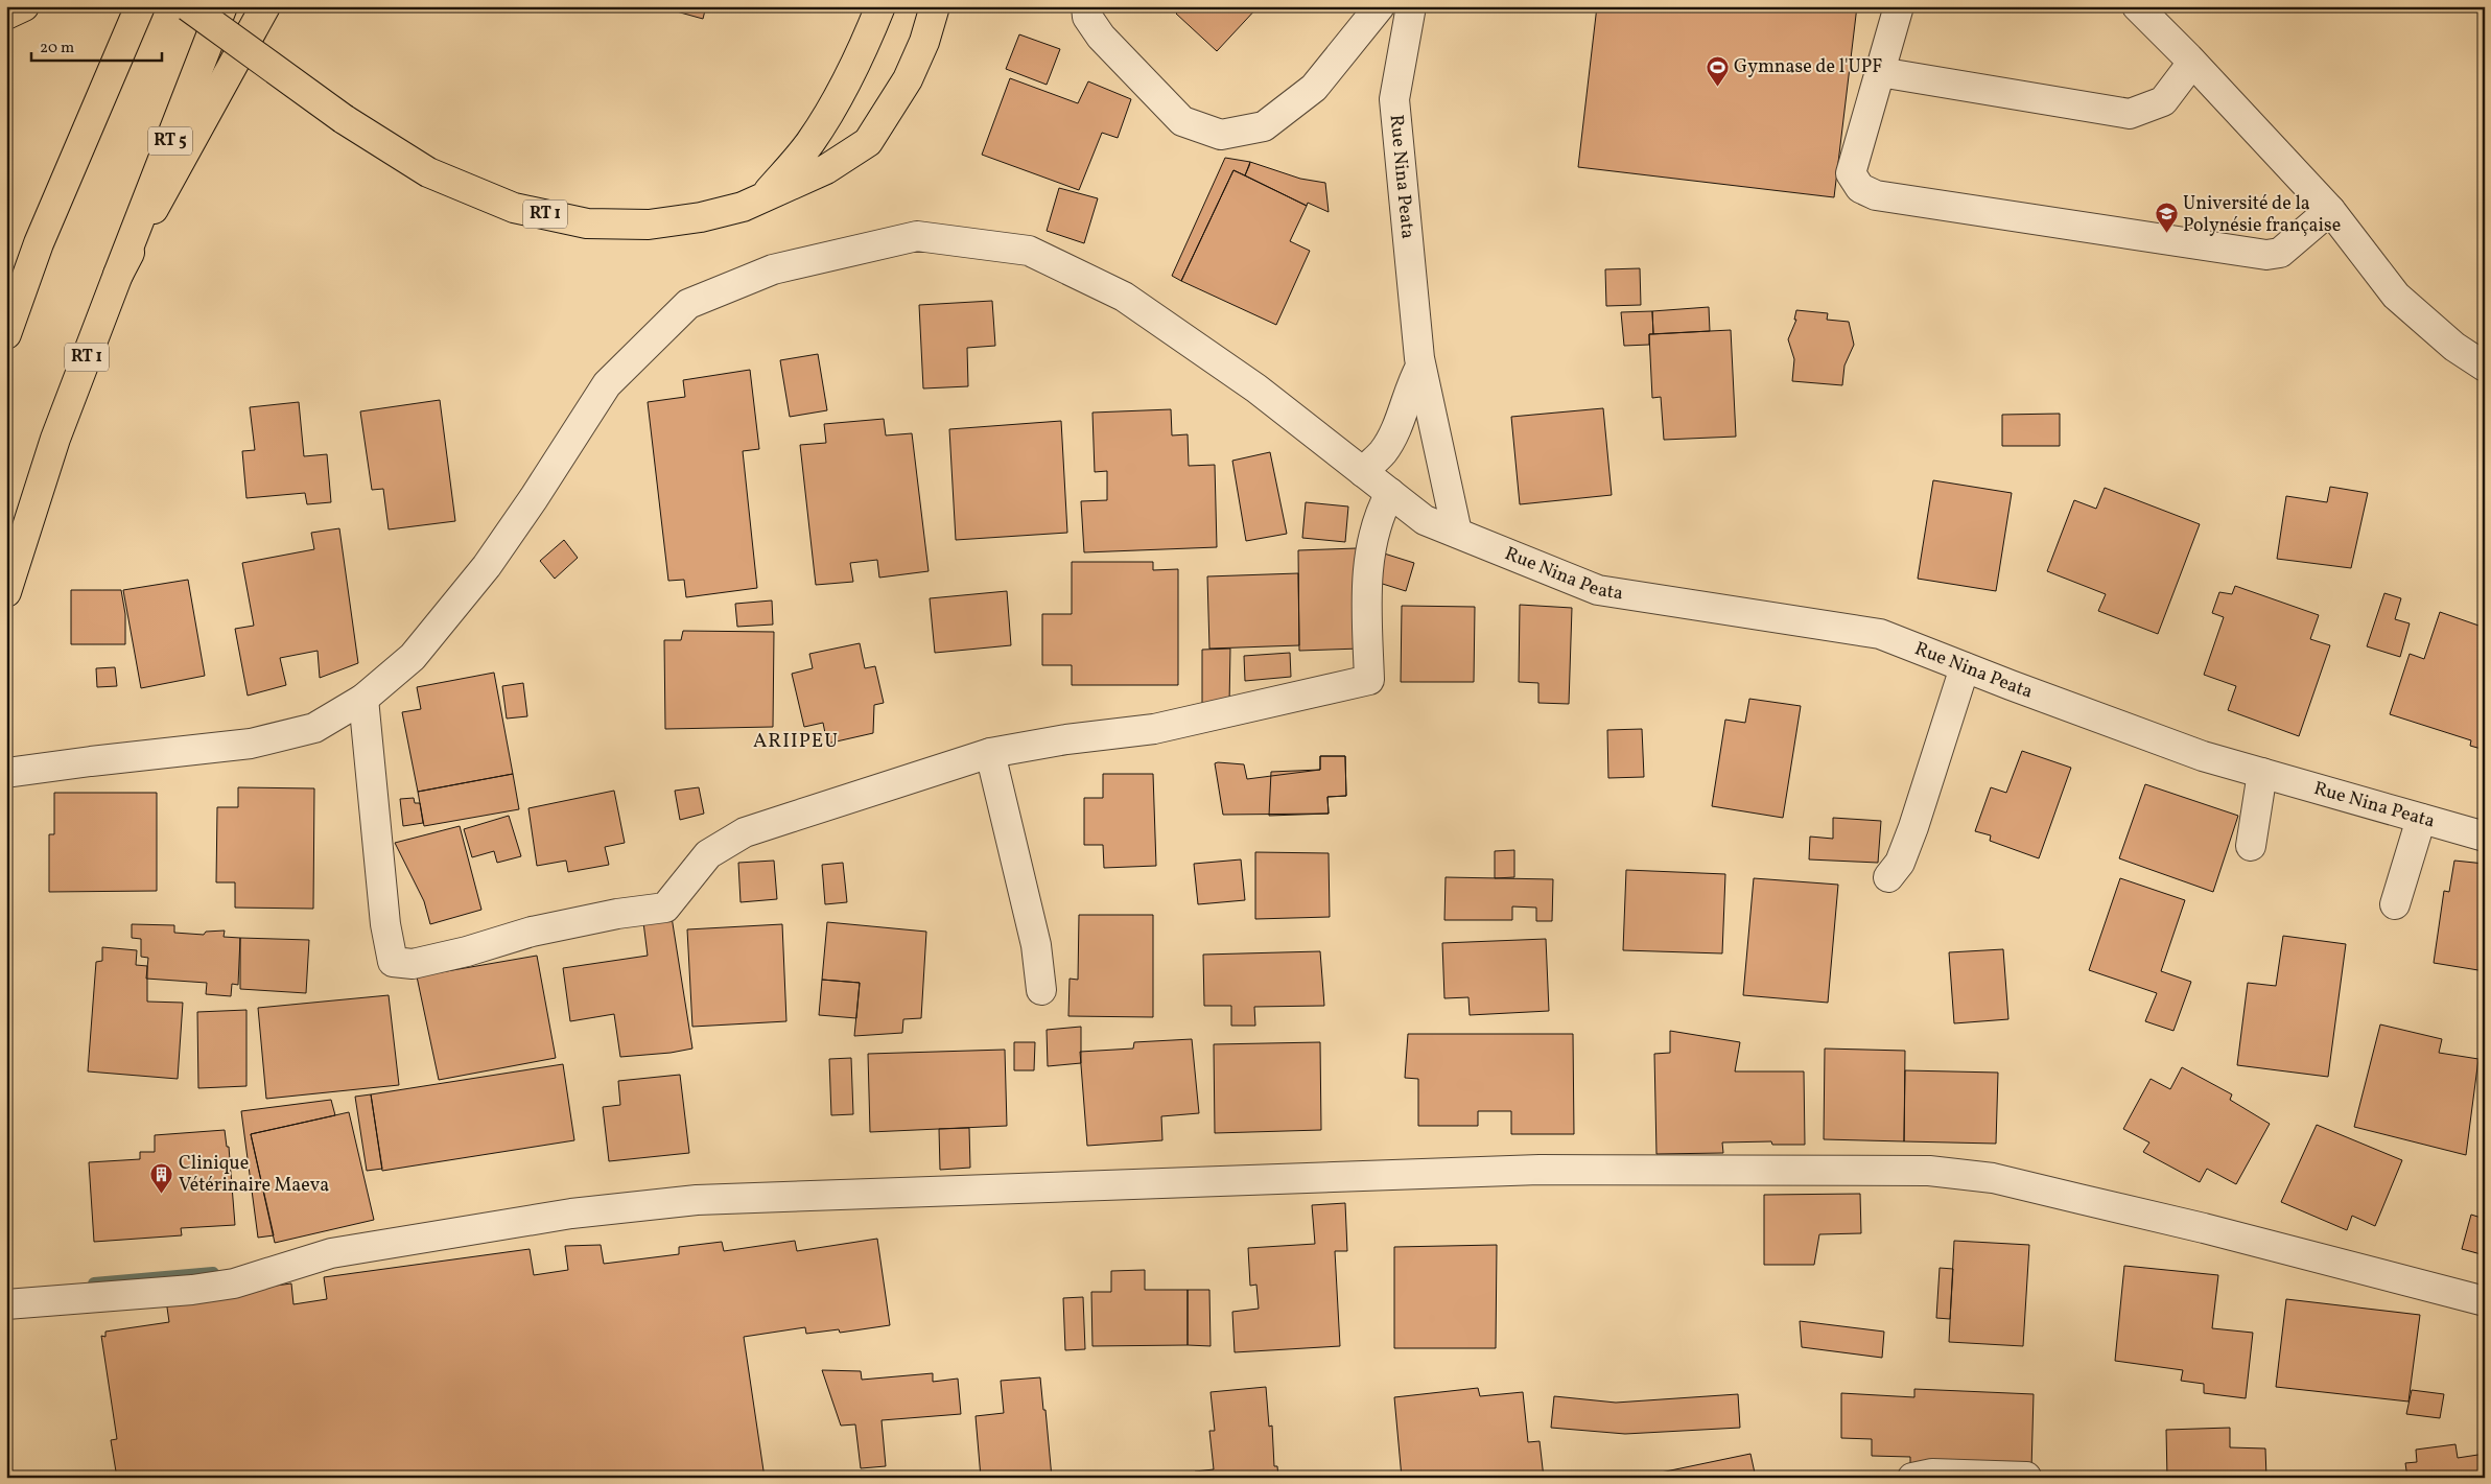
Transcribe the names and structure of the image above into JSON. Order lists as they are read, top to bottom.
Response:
{
  "streets": {
    "main road": ["RT 5", "RT 1"],
    "street": ["Rue Nina Peata"]
  },
  "crossings": [
    ["RT 5", "RT 1"]
  ],
  "districts": ["ARIIPEU"],
  "places": {
    "sports": ["Gymnase de l'UPF"],
    "school or university": ["Université de la Polynésie française"],
    "building": ["Clinique Vétérinaire Maeva"]
  },
  "scale_bar": "20 m"
}
